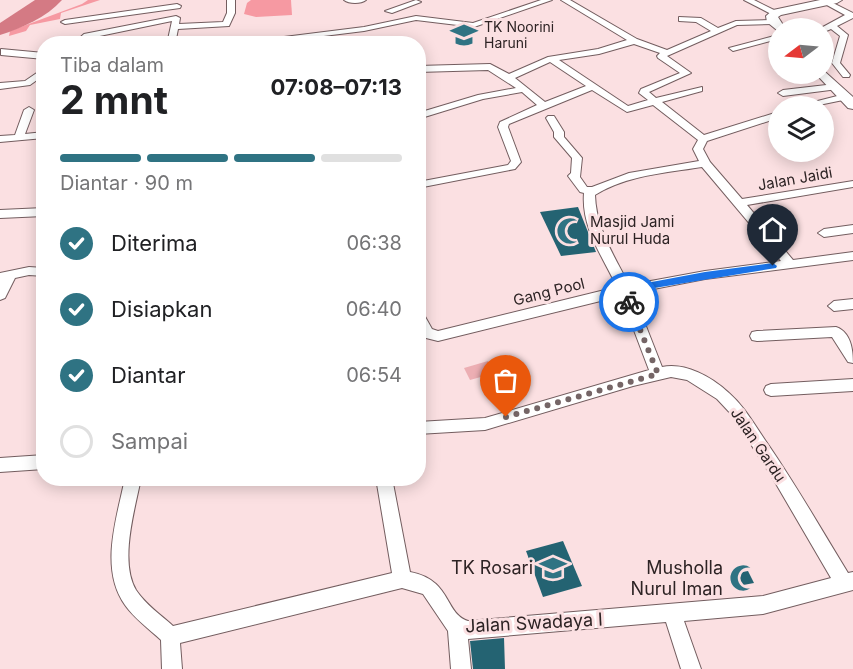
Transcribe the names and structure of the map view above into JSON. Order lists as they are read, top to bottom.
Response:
{
  "streets": {
    "street": [
      "Jalan Jaidi",
      "Gang Pool",
      "Jalan Gardu",
      "Jalan Swadaya I"
    ]
  },
  "crossings": [
    ["Jalan Gardu", "Jalan Swadaya I"]
  ],
  "places": {
    "school or university": ["TK Noorini Haruni", "TK Rosari"],
    "mosque": ["Masjid Jami Nurul Huda", "Musholla Nurul Iman"]
  },
  "north": "left",
  "page": {
    "heading": ["2 mnt", "Tiba dalam", "07:08–07:13"],
    "bar": "Diantar · 90 m",
    "list": [
      ["Diterima", "06:38"],
      ["Disiapkan", "06:40"],
      ["Diantar", "06:54"],
      "Sampai"
    ]
  }
}
